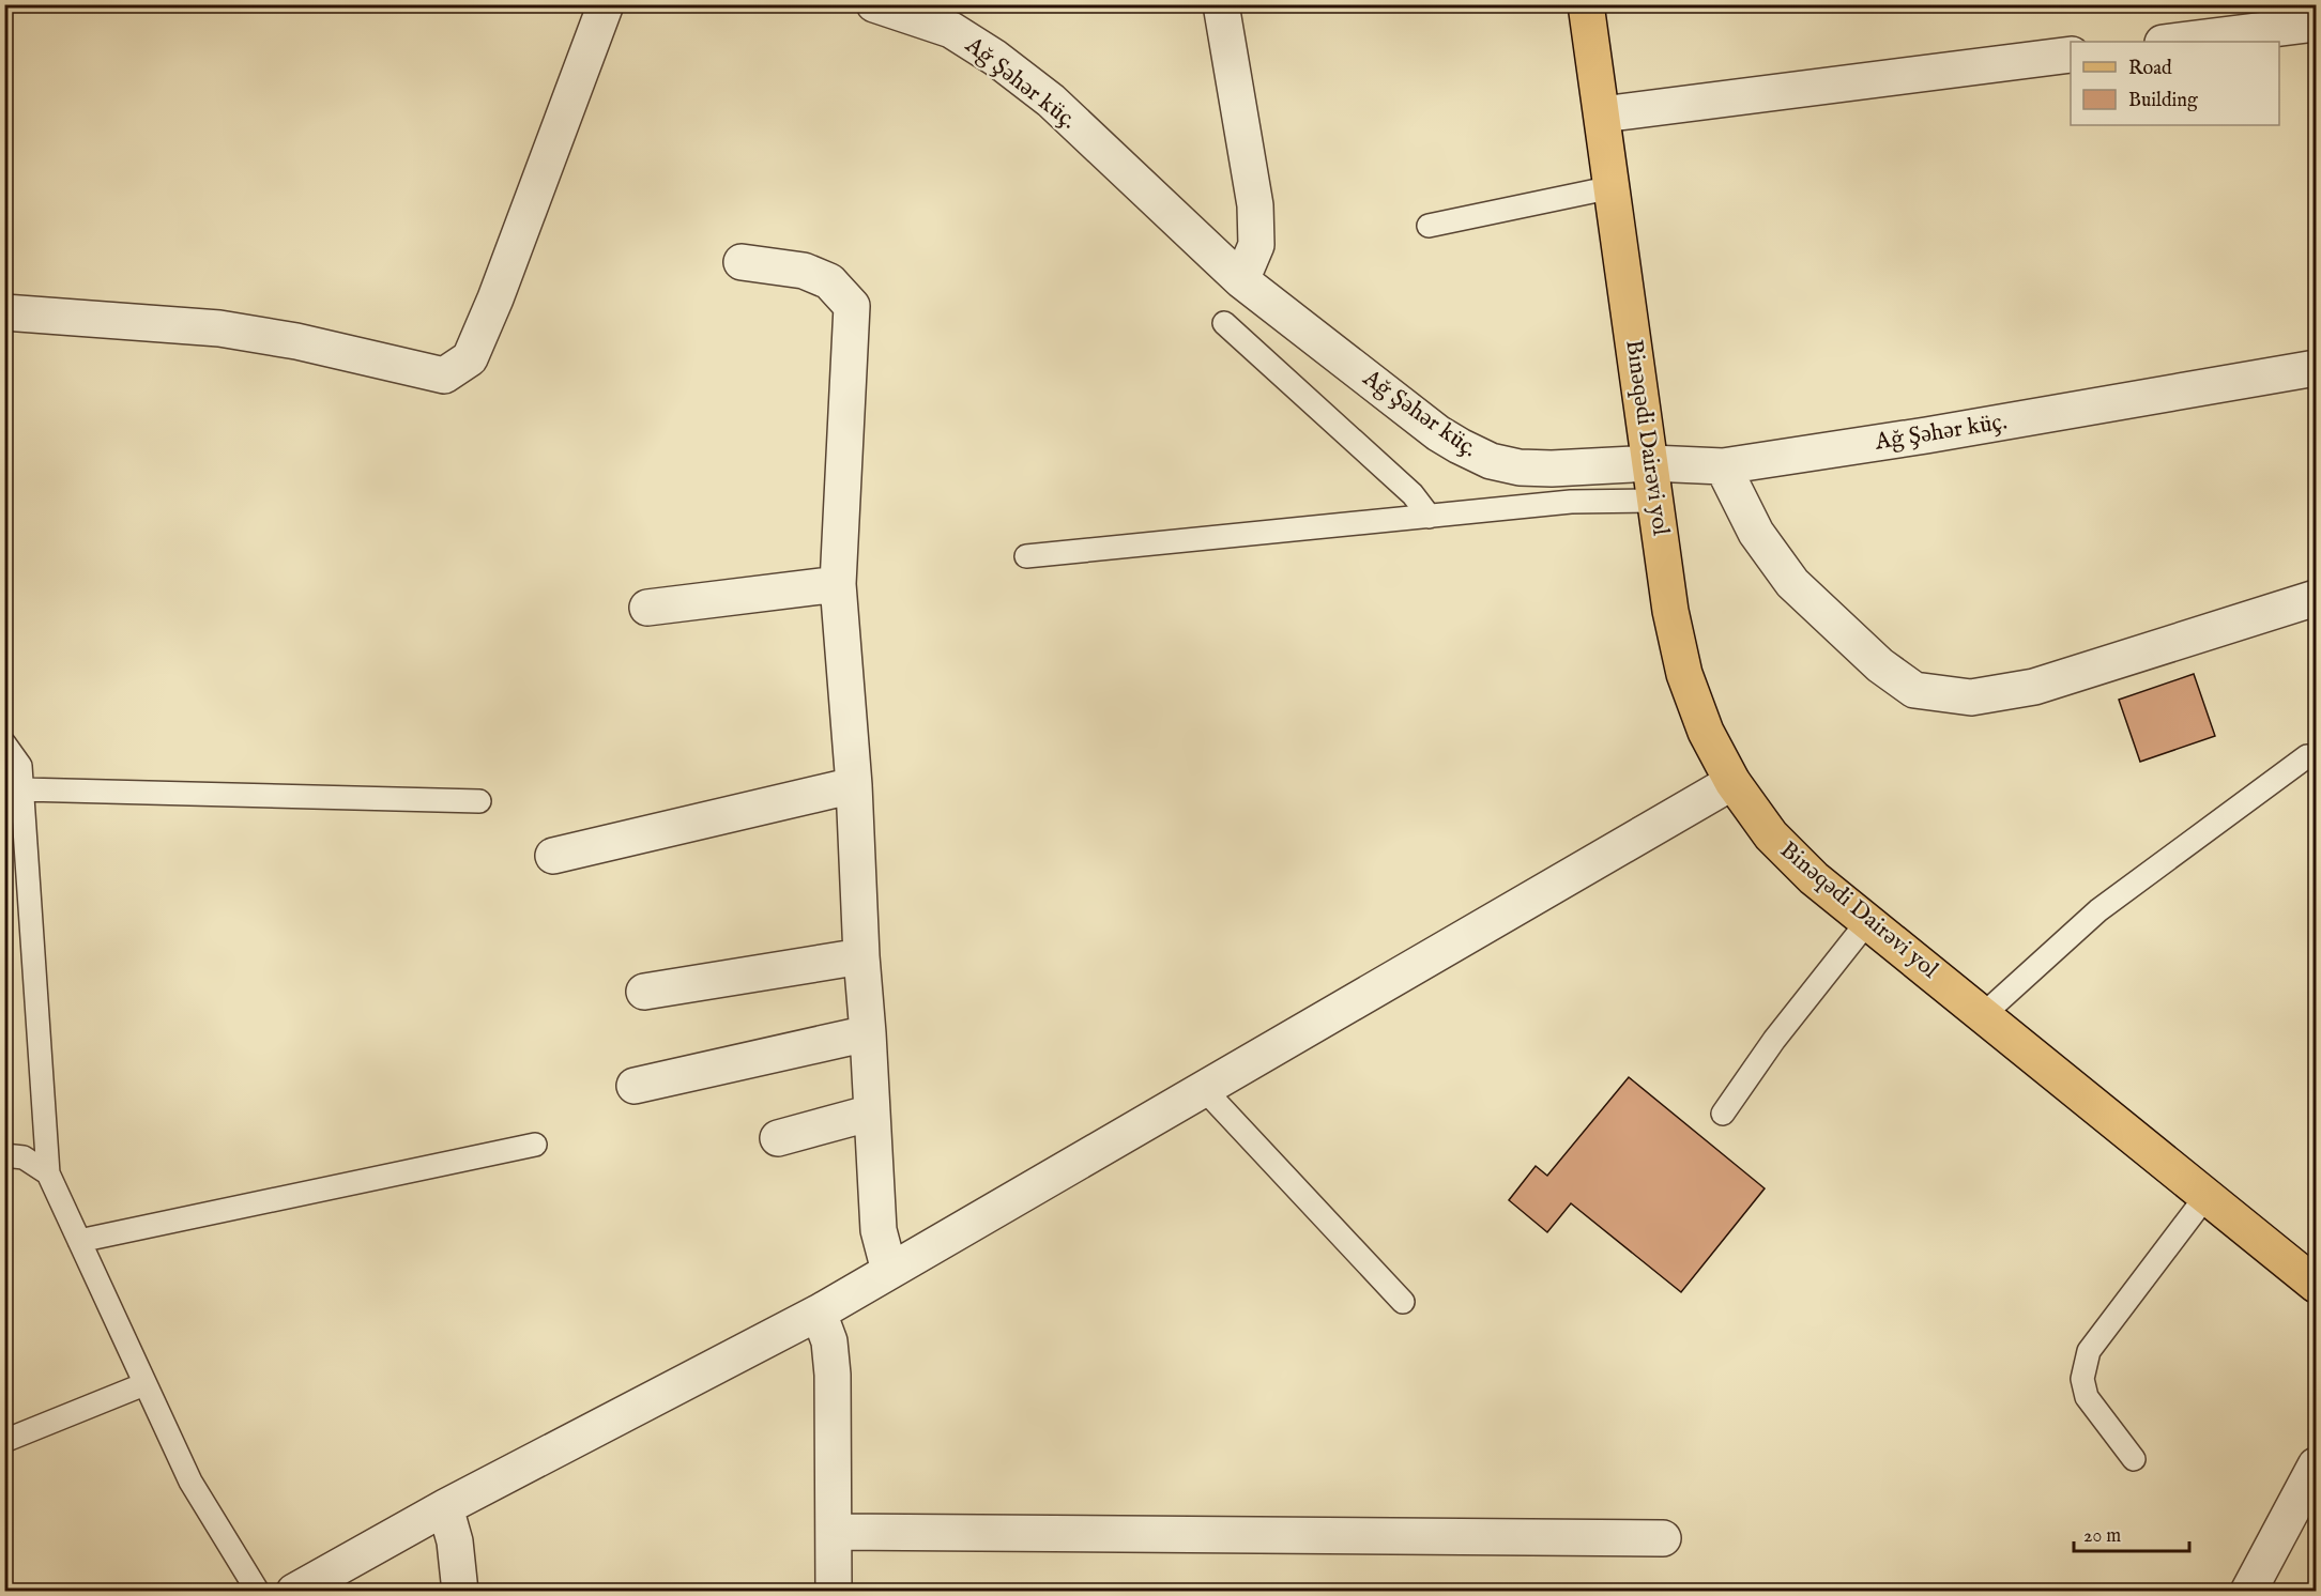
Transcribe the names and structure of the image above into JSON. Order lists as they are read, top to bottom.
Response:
{
  "streets": {
    "main road": ["Binəqədi Dairəvi yol"],
    "street": ["Ağ Şəhər küç."]
  },
  "crossings": [
    ["Ağ Şəhər küç.", "Binəqədi Dairəvi yol"]
  ],
  "legend": ["Road", "Building"],
  "scale_bar": "20 m"
}
